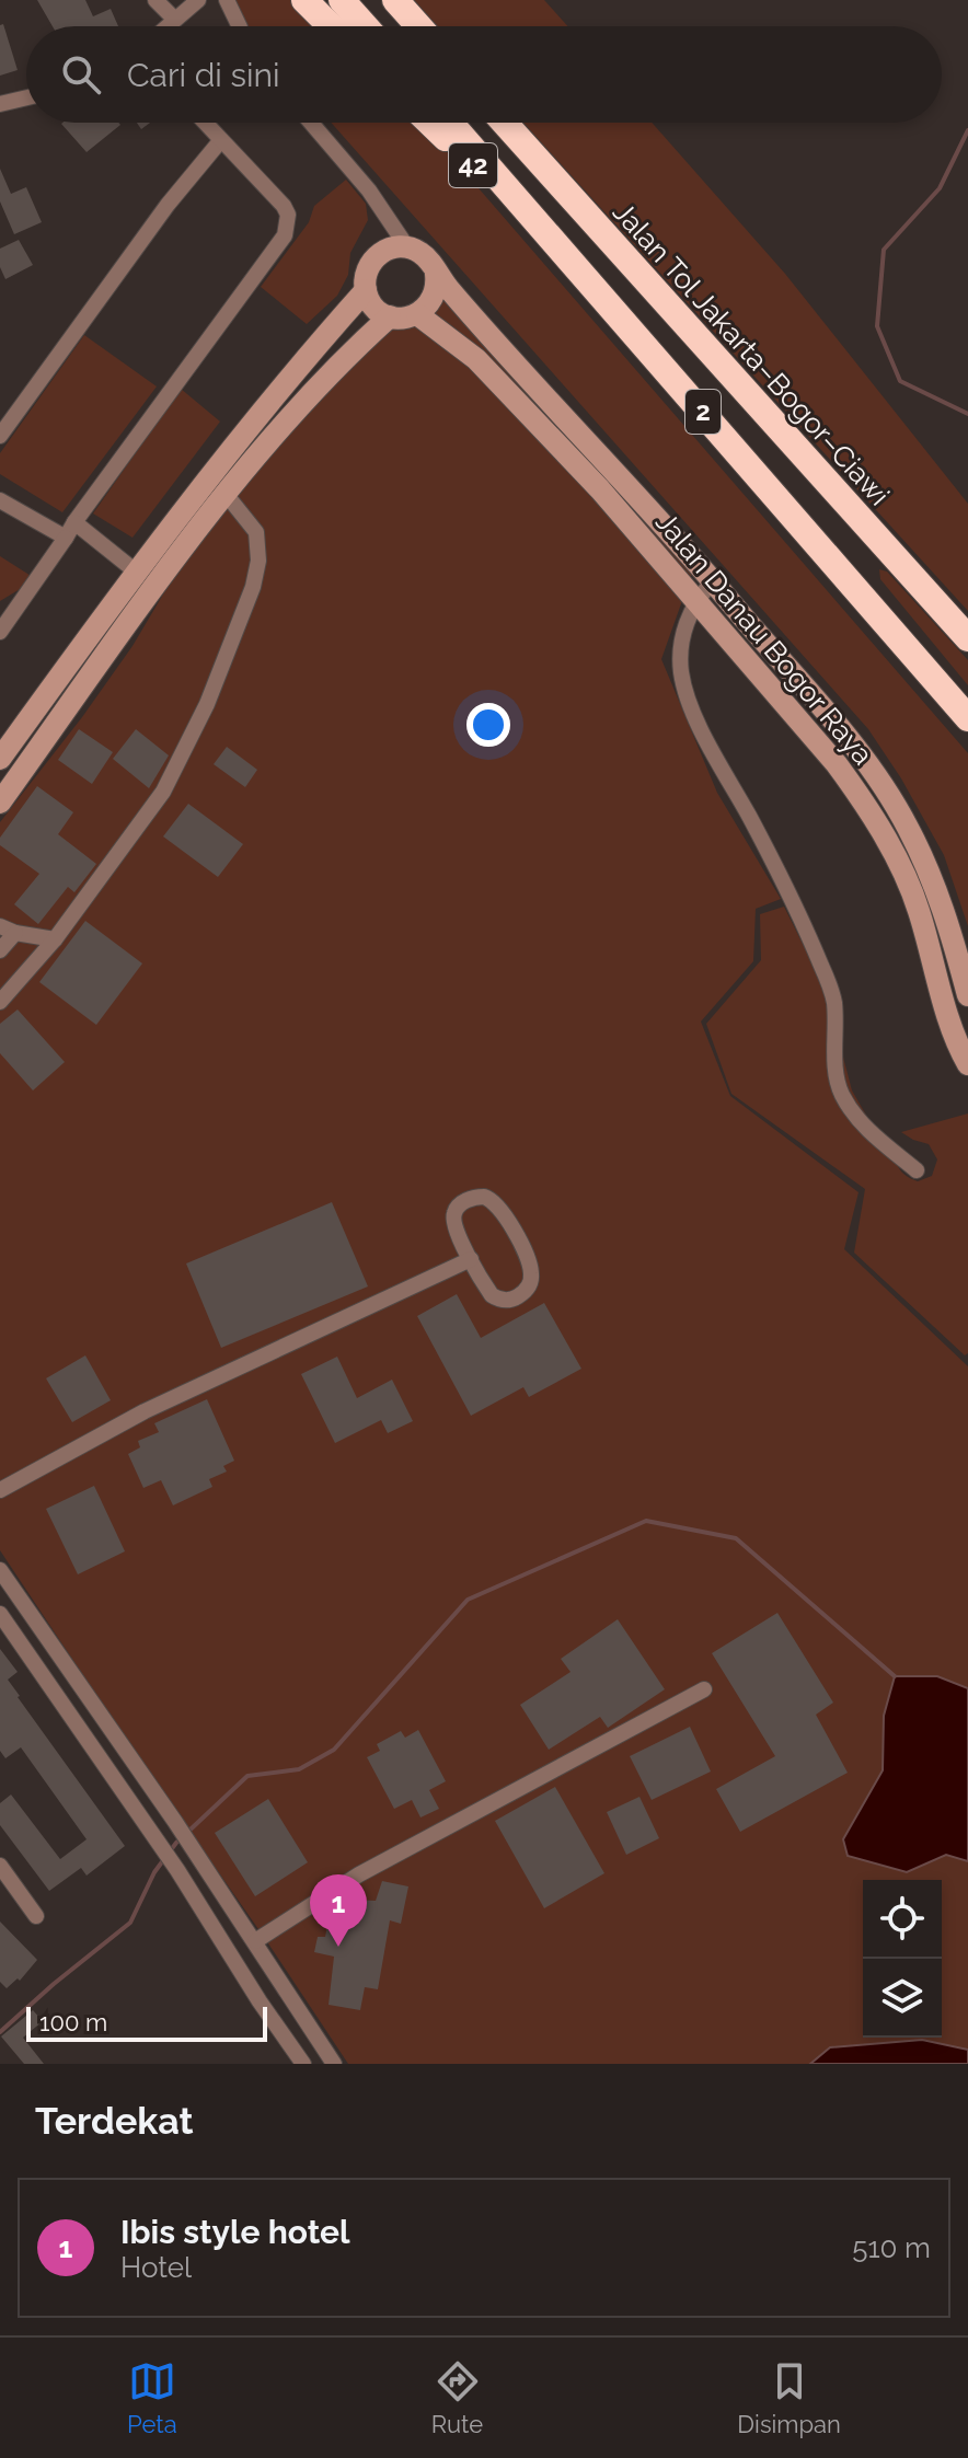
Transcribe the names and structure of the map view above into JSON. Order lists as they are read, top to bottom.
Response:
{
  "streets": {
    "highway": ["42", "Jalan Tol Jakarta–Bogor–Ciawi", "2"],
    "street": ["Jalan Danau Bogor Raya"]
  },
  "crossings": [
    ["42", "2"]
  ],
  "scale_bar": "100 m",
  "page": {
    "search": "Cari di sini",
    "pins": "1",
    "scale": "100 m",
    "heading": "Terdekat",
    "list": [
      {
        "mark": "1",
        "name": "Ibis style hotel",
        "note": "Hotel",
        "value": "510 m"
      }
    ],
    "nav": ["Peta", "Rute", "Disimpan"]
  }
}
